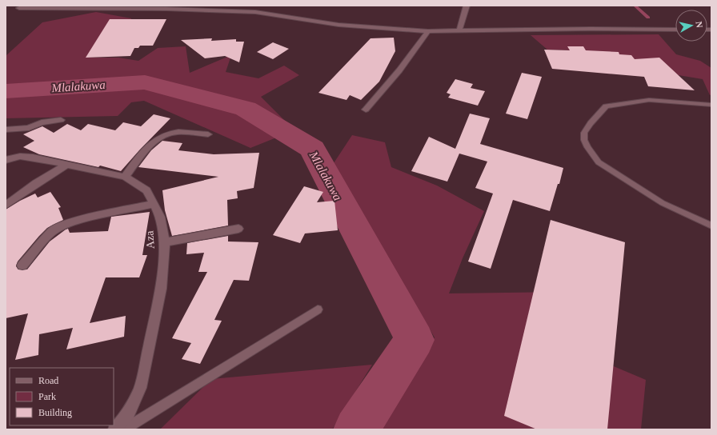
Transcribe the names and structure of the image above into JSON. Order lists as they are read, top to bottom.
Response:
{
  "streets": {
    "street": ["Aza"]
  },
  "water": ["Mlalakuwa"],
  "legend": ["Road", "Park", "Building"],
  "north": "right"
}
